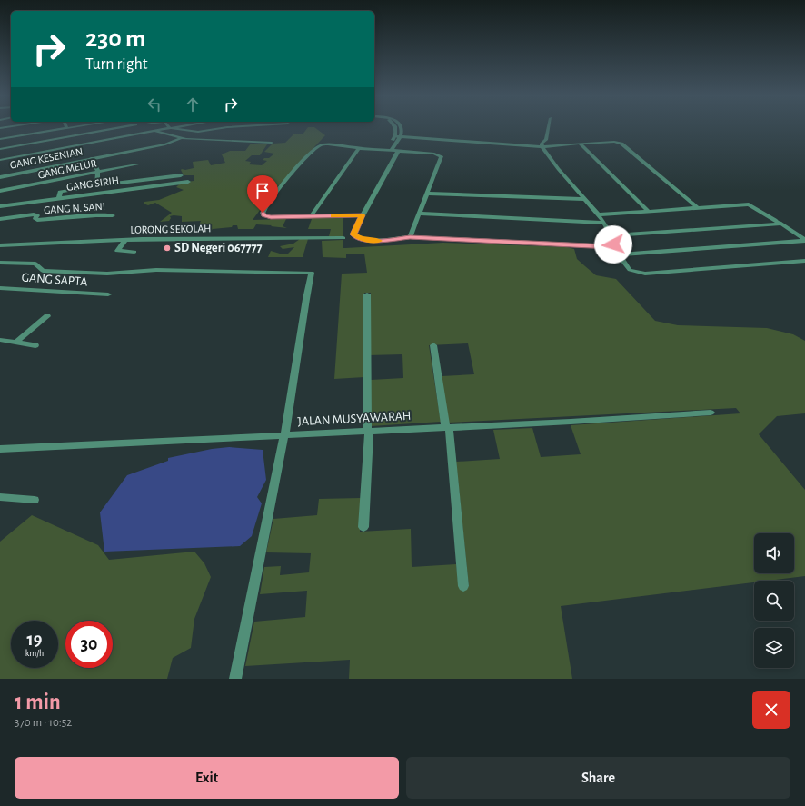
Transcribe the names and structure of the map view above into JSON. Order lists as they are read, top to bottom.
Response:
{
  "streets": {
    "street": [
      "GANG KESENIAN",
      "GANG MELUR",
      "GANG SIRIH",
      "GANG N. SANI",
      "LORONG SEKOLAH",
      "GANG SAPTA",
      "JALAN MUSYAWARAH"
    ]
  },
  "places": ["SD Negeri 067777"],
  "page": {
    "turn": ["230 m", "Turn right"],
    "speed": "19 km/h",
    "limit": "30",
    "heading": ["1 min", "370 m · 10:52"],
    "buttons": ["Exit", "Share"]
  }
}
